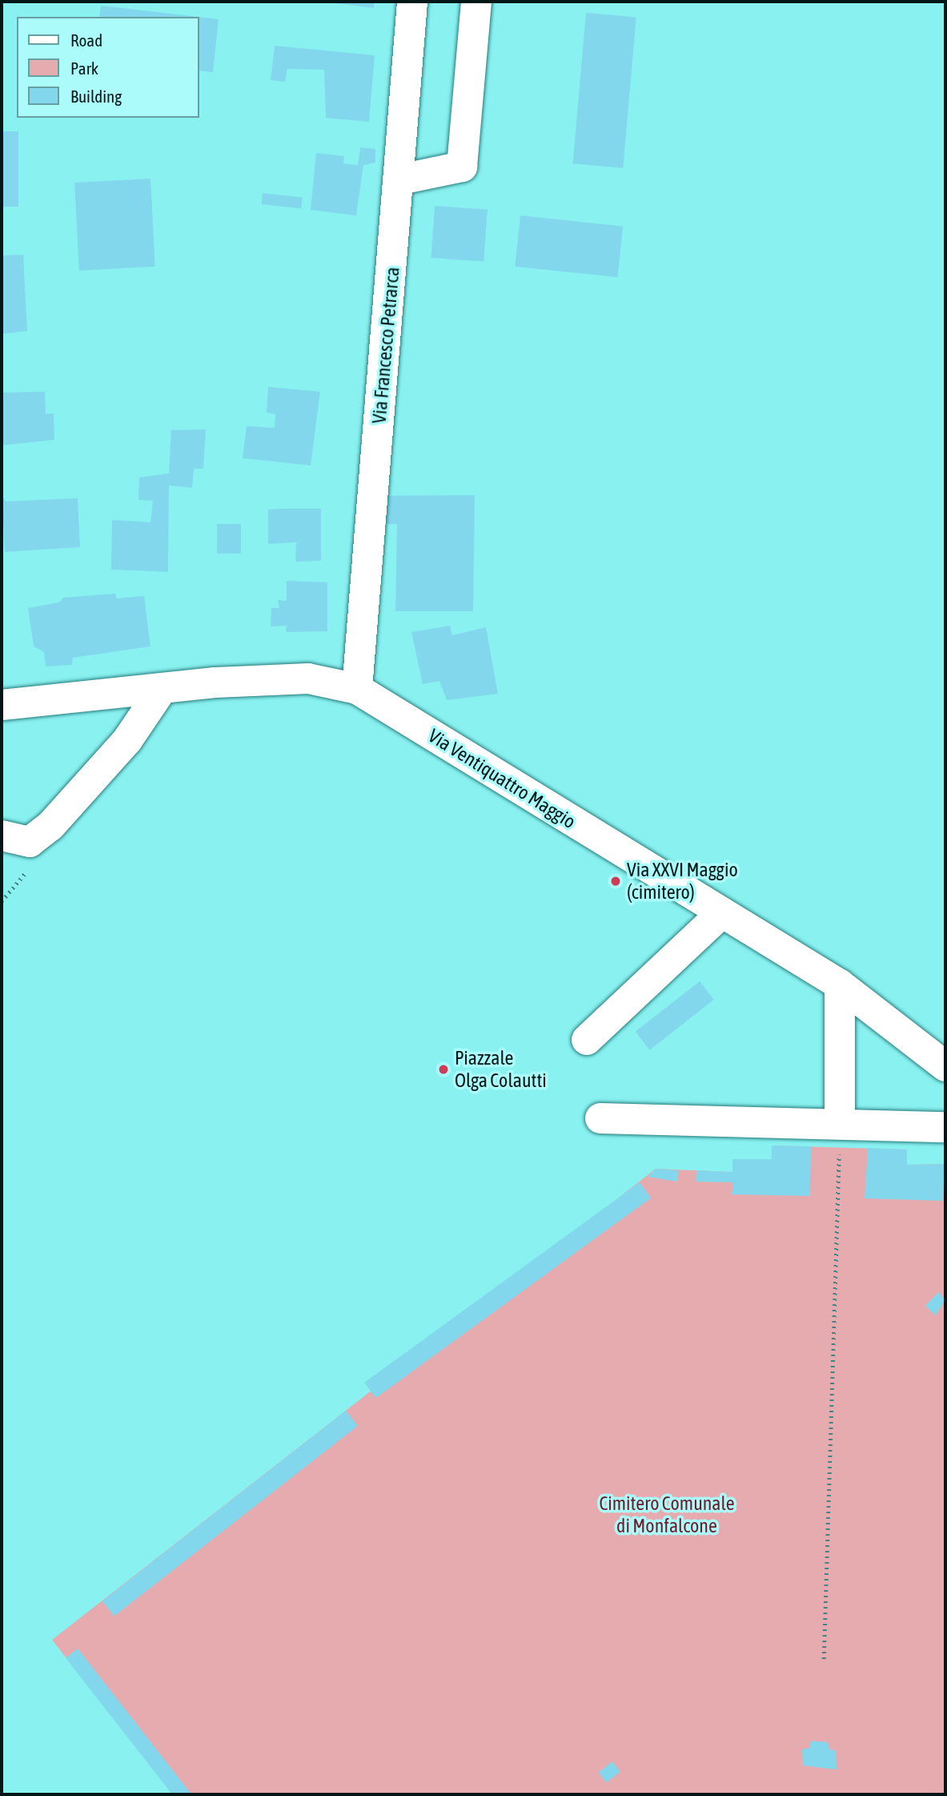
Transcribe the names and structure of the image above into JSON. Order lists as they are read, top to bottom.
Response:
{
  "streets": {
    "street": ["Via Francesco Petrarca", "Via Ventiquattro Maggio"]
  },
  "crossings": [
    ["Via Francesco Petrarca", "Via Ventiquattro Maggio"]
  ],
  "parks": ["Cimitero Comunale di Monfalcone"],
  "places": ["Via XXVI Maggio (cimitero)", "Piazzale Olga Colautti"],
  "legend": ["Road", "Park", "Building"]
}
